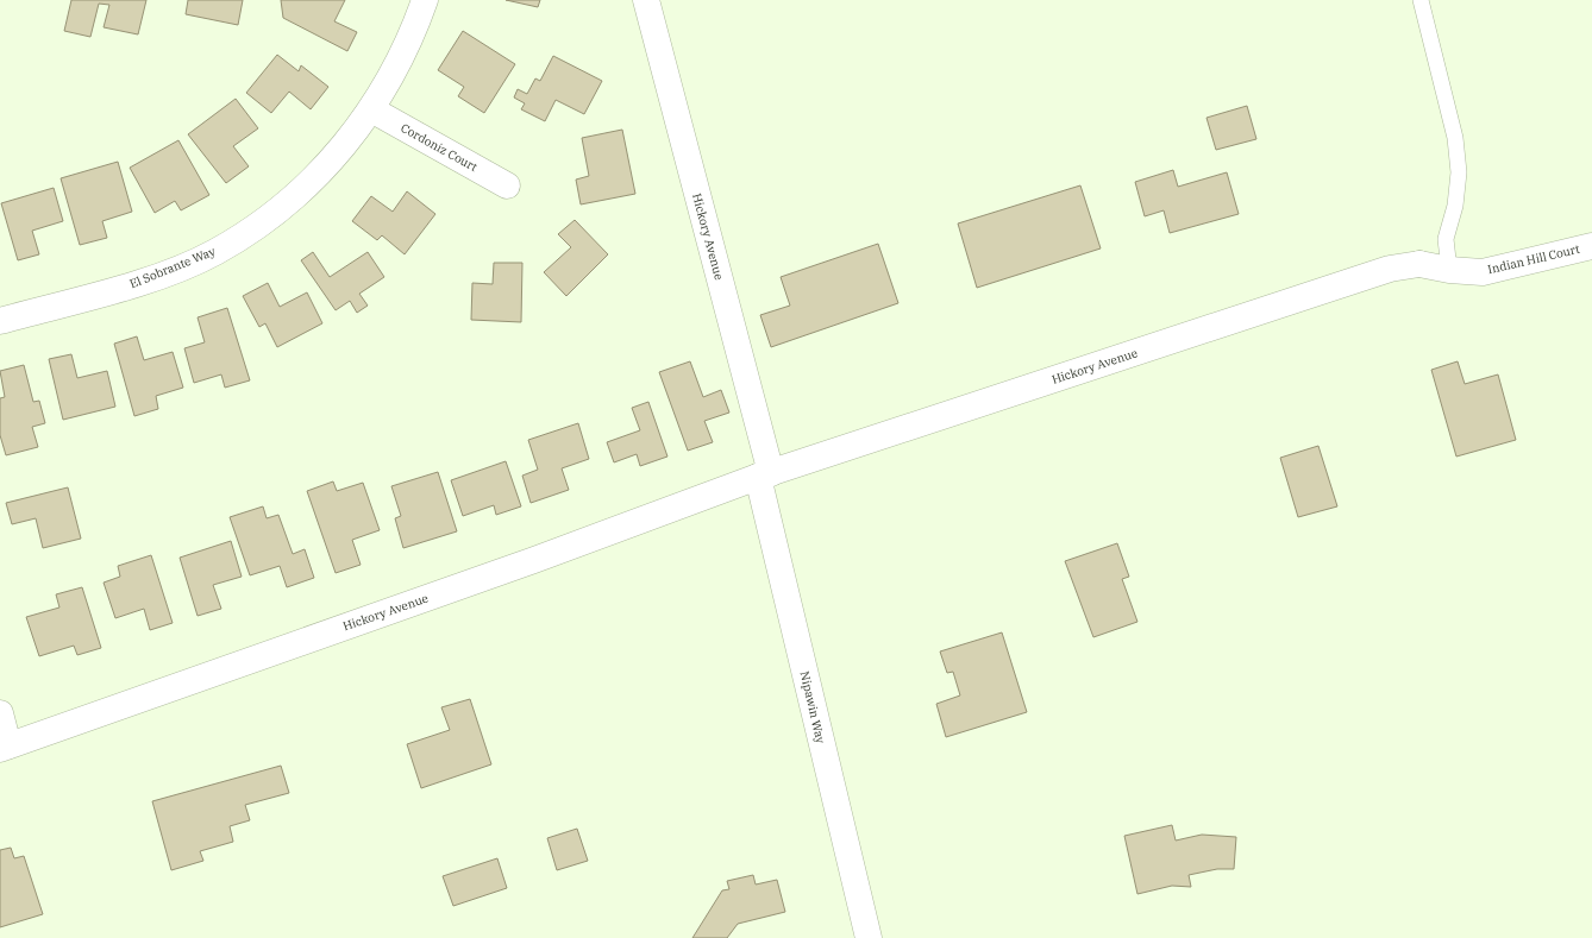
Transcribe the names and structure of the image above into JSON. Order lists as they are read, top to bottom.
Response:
{
  "streets": {
    "street": [
      "Cordoniz Court",
      "Hickory Avenue",
      "Indian Hill Court",
      "El Sobrante Way",
      "Nipawin Way"
    ]
  },
  "crossings": [
    ["Cordoniz Court", "El Sobrante Way"],
    ["Hickory Avenue", "Indian Hill Court"],
    ["Hickory Avenue", "Nipawin Way"]
  ]
}
